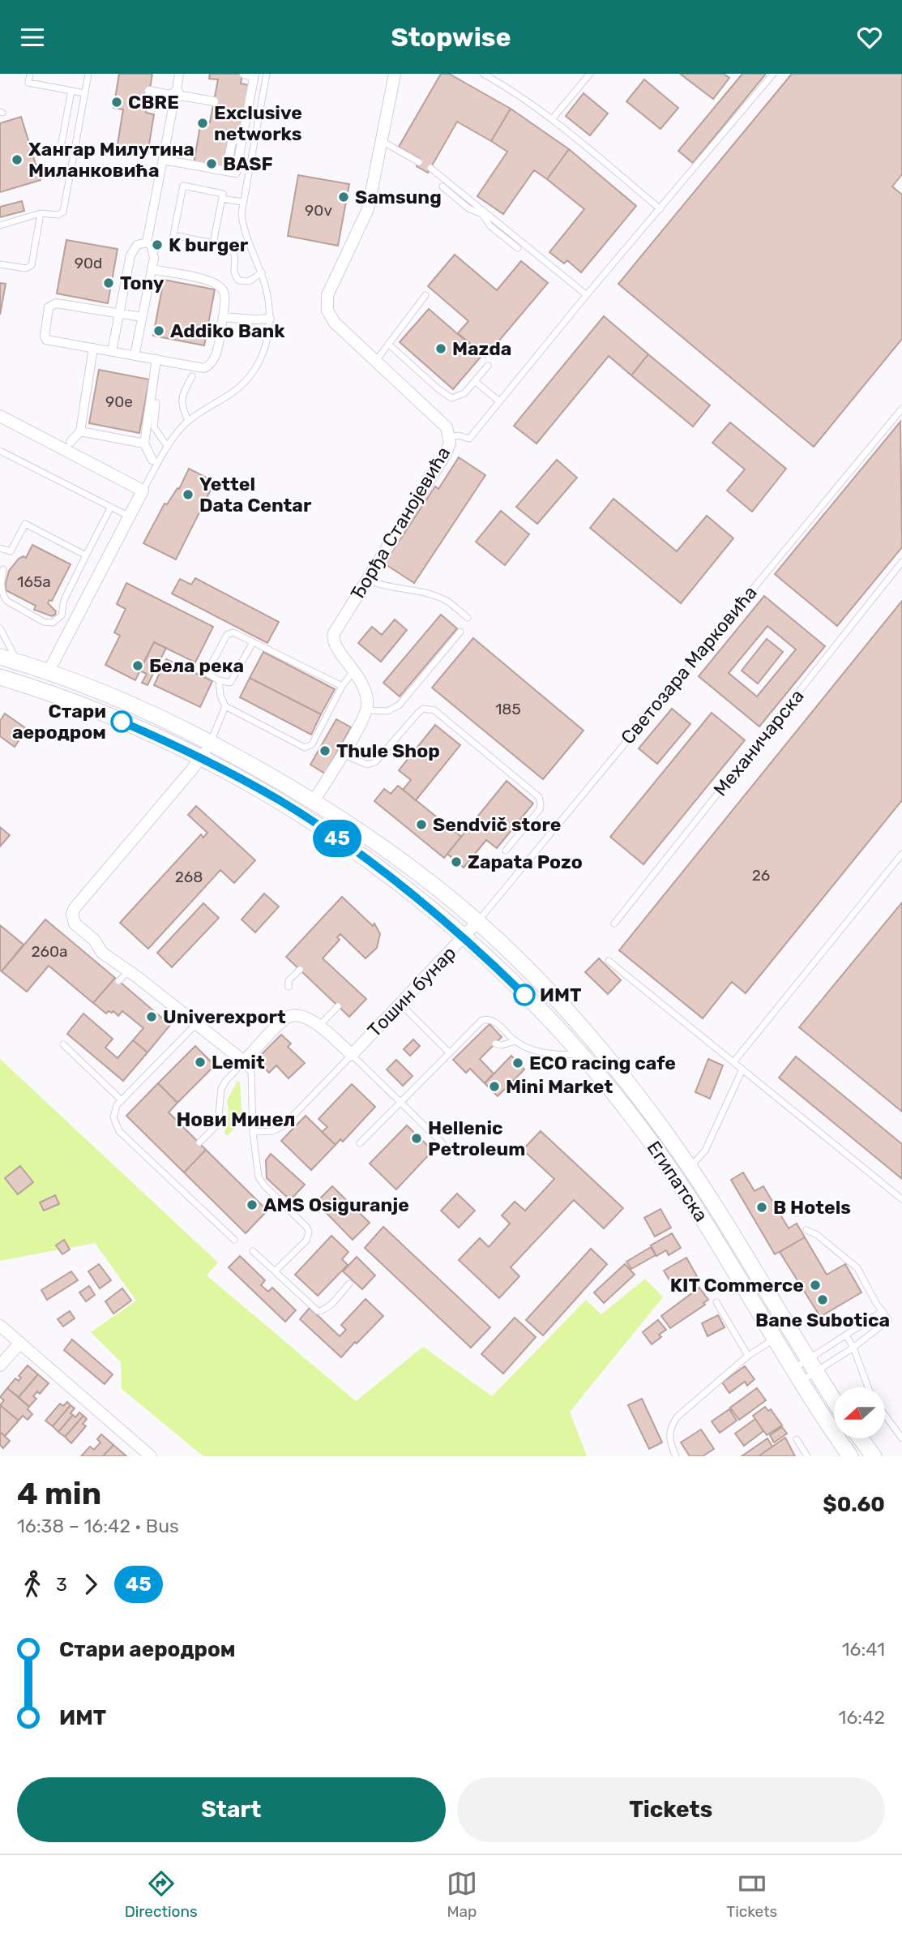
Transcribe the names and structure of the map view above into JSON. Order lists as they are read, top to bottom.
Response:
{
  "streets": {
    "main road": ["Тошин бунар", "Египатска"],
    "street": ["Ђорђа Станојевића"],
    "lane": ["Светозара Марковића", "Механичарска"]
  },
  "crossings": [
    ["Светозара Марковића", "Египатска"],
    ["Тошин бунар", "Египатска"]
  ],
  "districts": ["Нови Минел"],
  "places": [
    "CBRE",
    "Exclusive networks",
    "Хангар Милутина Миланковића",
    "BASF",
    "Samsung",
    "K burger",
    "Tony",
    "Addiko Bank",
    "Mazda",
    "Yettel Data Centar",
    "Бела река",
    "Стари аеродром",
    "Thule Shop",
    "Sendvič store",
    "Zapata Pozo",
    "ИМТ",
    "Univerexport",
    "Lemit",
    "ECO racing cafe",
    "Mini Market",
    "Hellenic Petroleum",
    "AMS Osiguranje",
    "B Hotels",
    "KIT Commerce",
    "Bane Subotica"
  ],
  "lines": ["bus line 45"],
  "house_numbers": [
    "90v",
    "90d",
    "90e",
    "165a",
    "185",
    "26",
    "268",
    "260a"
  ],
  "north": "left",
  "page": {
    "header": "Stopwise",
    "on_map": "45",
    "heading": ["4 min", "16:38 – 16:42 · Bus", "$0.60"],
    "legs": ["3", "45"],
    "list": [
      {
        "name": "Стари аеродром",
        "value": "16:41"
      },
      {
        "name": "ИМТ",
        "value": "16:42"
      }
    ],
    "buttons": ["Start", "Tickets"],
    "tabs": ["Directions", "Map", "Tickets"]
  }
}
